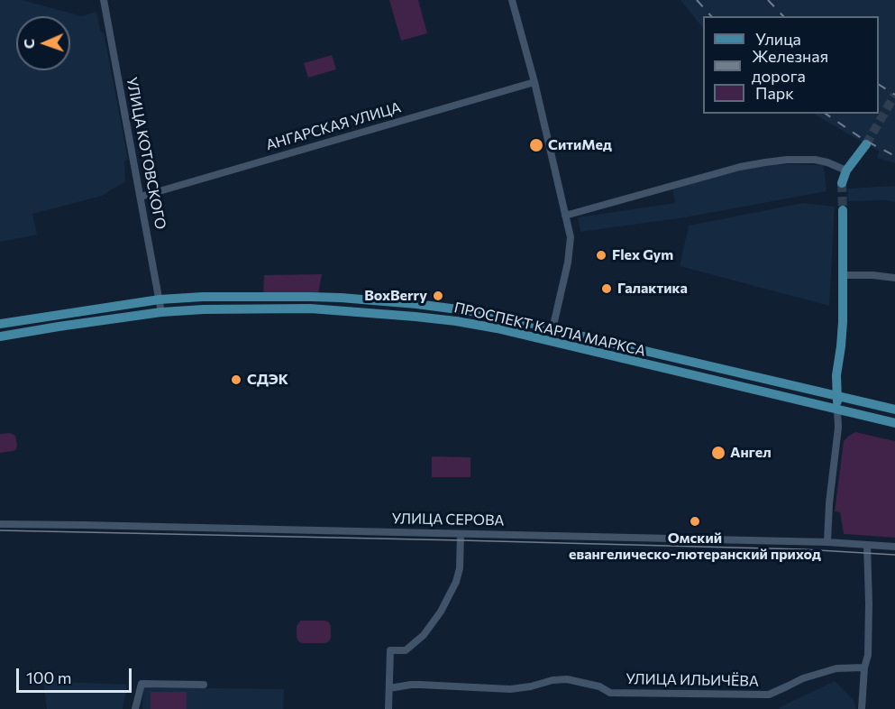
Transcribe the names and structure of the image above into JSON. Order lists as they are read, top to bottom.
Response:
{
  "streets": {
    "main road": ["ПРОСПЕКТ КАРЛА МАРКСА"],
    "street": [
      "АНГАРСКАЯ УЛИЦА",
      "УЛИЦА КОТОВСКОГО",
      "УЛИЦА СЕРОВА",
      "УЛИЦА ИЛЬИЧЁВА"
    ]
  },
  "crossings": [
    ["АНГАРСКАЯ УЛИЦА", "УЛИЦА КОТОВСКОГО"],
    ["УЛИЦА КОТОВСКОГО", "ПРОСПЕКТ КАРЛА МАРКСА"]
  ],
  "places": [
    "СитиМед",
    "Flex Gym",
    "Галактика",
    "BoxBerry",
    "СДЭК",
    "Ангел",
    "Омский евангелическо-лютеранский приход"
  ],
  "legend": ["Улица", "Железная дорога", "Парк"],
  "scale_bar": "100 m",
  "north": "left"
}
